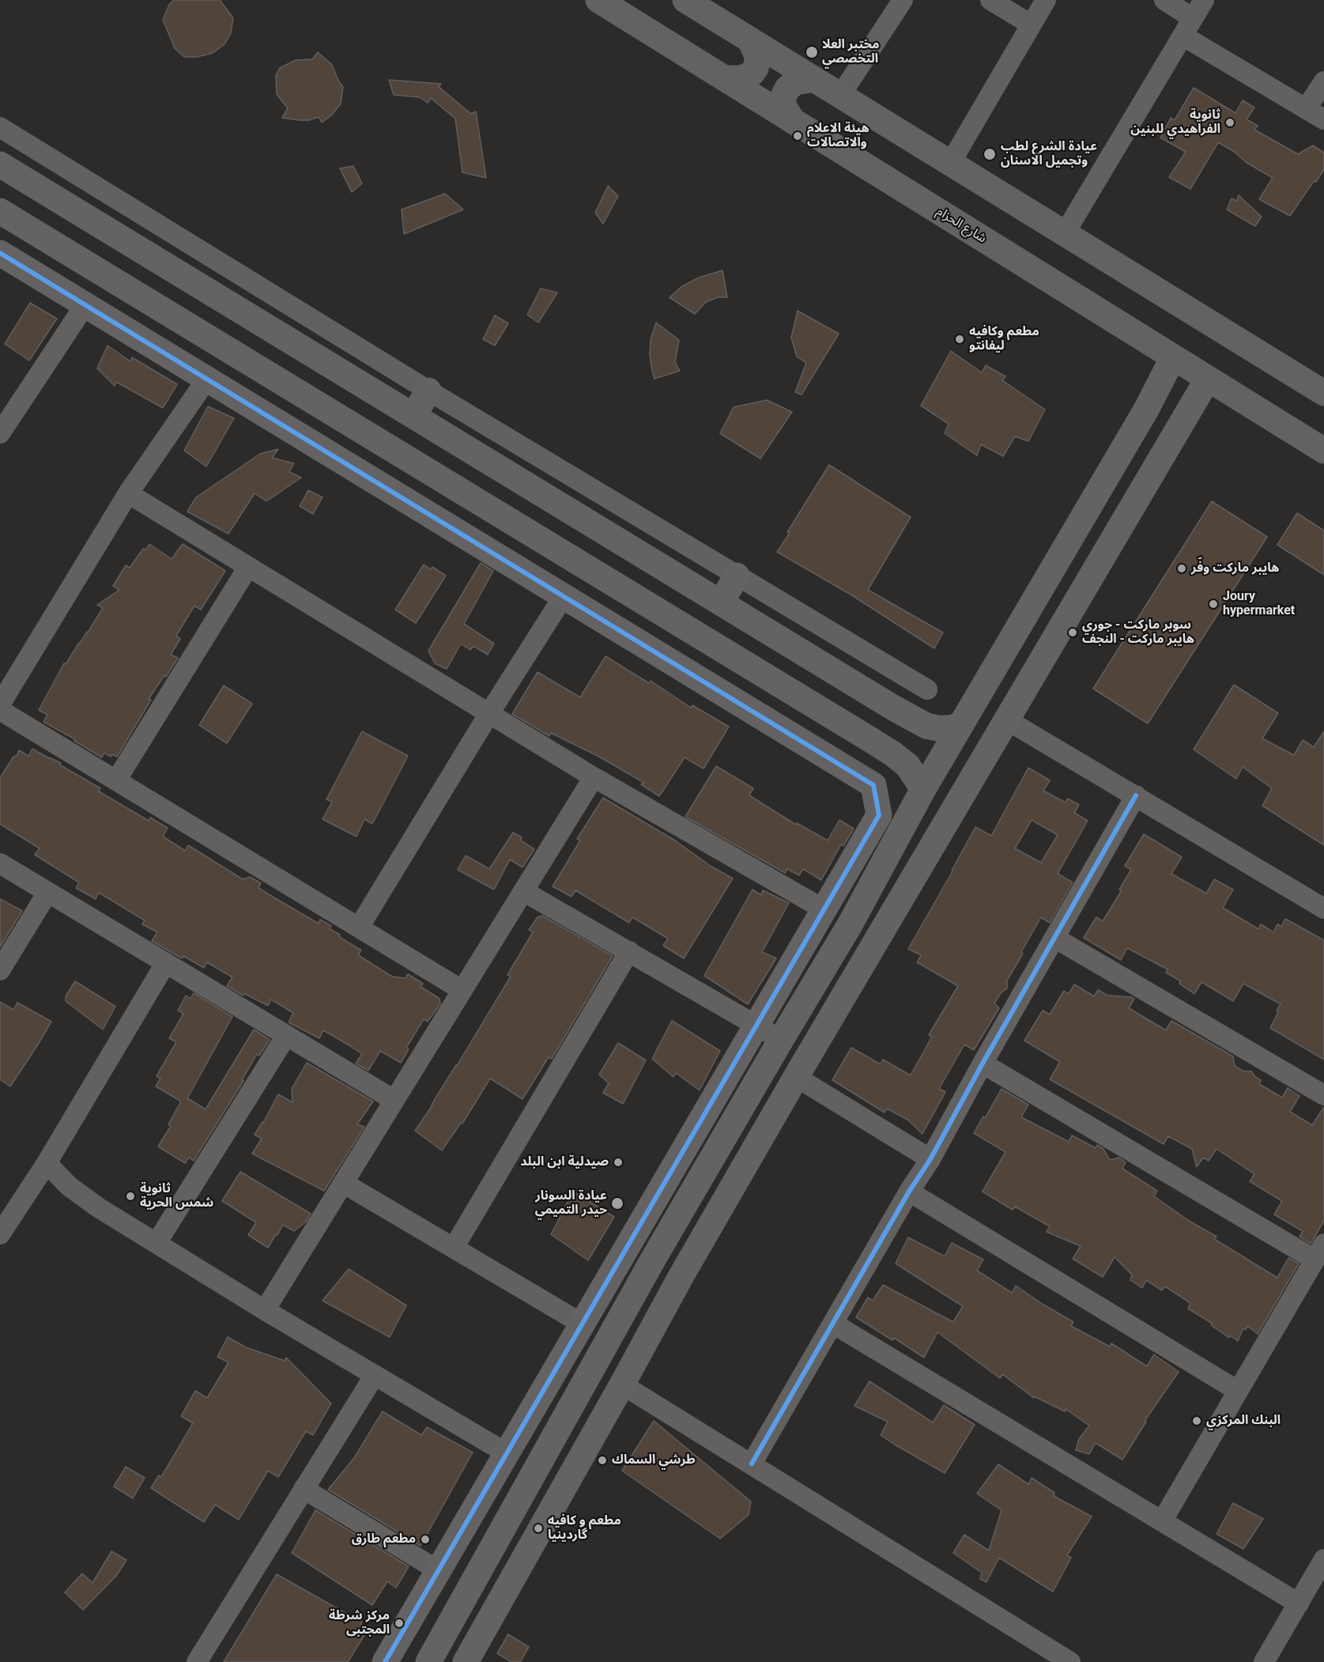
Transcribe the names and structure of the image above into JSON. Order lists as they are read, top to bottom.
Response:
{
  "streets": {
    "main road": ["شارع الحزام"]
  },
  "places": [
    "مختبر العلا التخصصي",
    "ثانوية الفراهيدي للبنين",
    "هيئة الاعلام والاتصالات",
    "عيادة الشرع لطب وتجميل الاسنان",
    "مطعم وكافيه ليفانتو",
    "هايبر ماركت وفّر",
    "Joury hypermarket",
    "سوبر ماركت - جوري هايبر ماركت - النجف",
    "صيدلية ابن البلد",
    "ثانوية شمس الحرية",
    "عيادة السونار حيدر التميمي",
    "البنك المركزي",
    "طرشي السماك",
    "مطعم و كافيه گاردينيا",
    "مطعم طارق",
    "مركز شرطة المجتبى"
  ]
}
